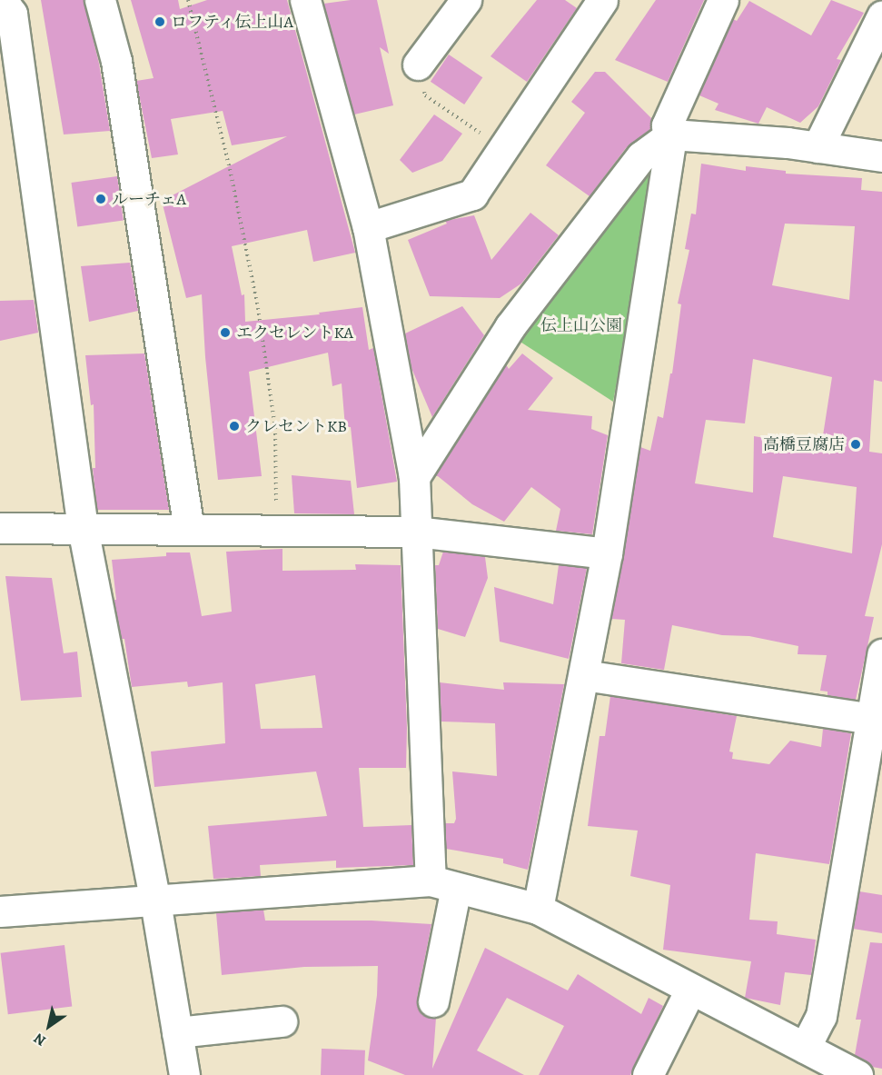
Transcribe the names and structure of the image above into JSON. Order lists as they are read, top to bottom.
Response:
{
  "parks": ["伝上山公園"],
  "places": [
    "ロフティ伝上山A",
    "ルーチェA",
    "エクセレントKA",
    "クレセントKB",
    "高橋豆腐店"
  ],
  "north": "bottom left"
}
